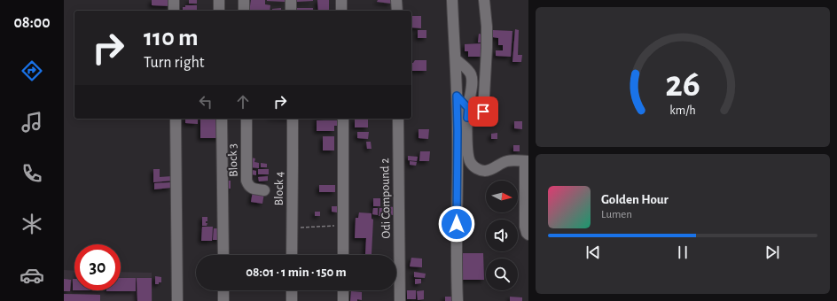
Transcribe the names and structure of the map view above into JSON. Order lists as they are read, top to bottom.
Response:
{
  "streets": {
    "street": ["Block 3", "Block 4", "Odi Compound 2"]
  },
  "north": "right",
  "page": {
    "tabs": "08:00",
    "turn": ["110 m", "Turn right"],
    "song": ["Golden Hour", "Lumen"],
    "limit": "30",
    "trip": "08:01 · 1 min · 150 m",
    "gauge": ["26", "km/h"]
  }
}
